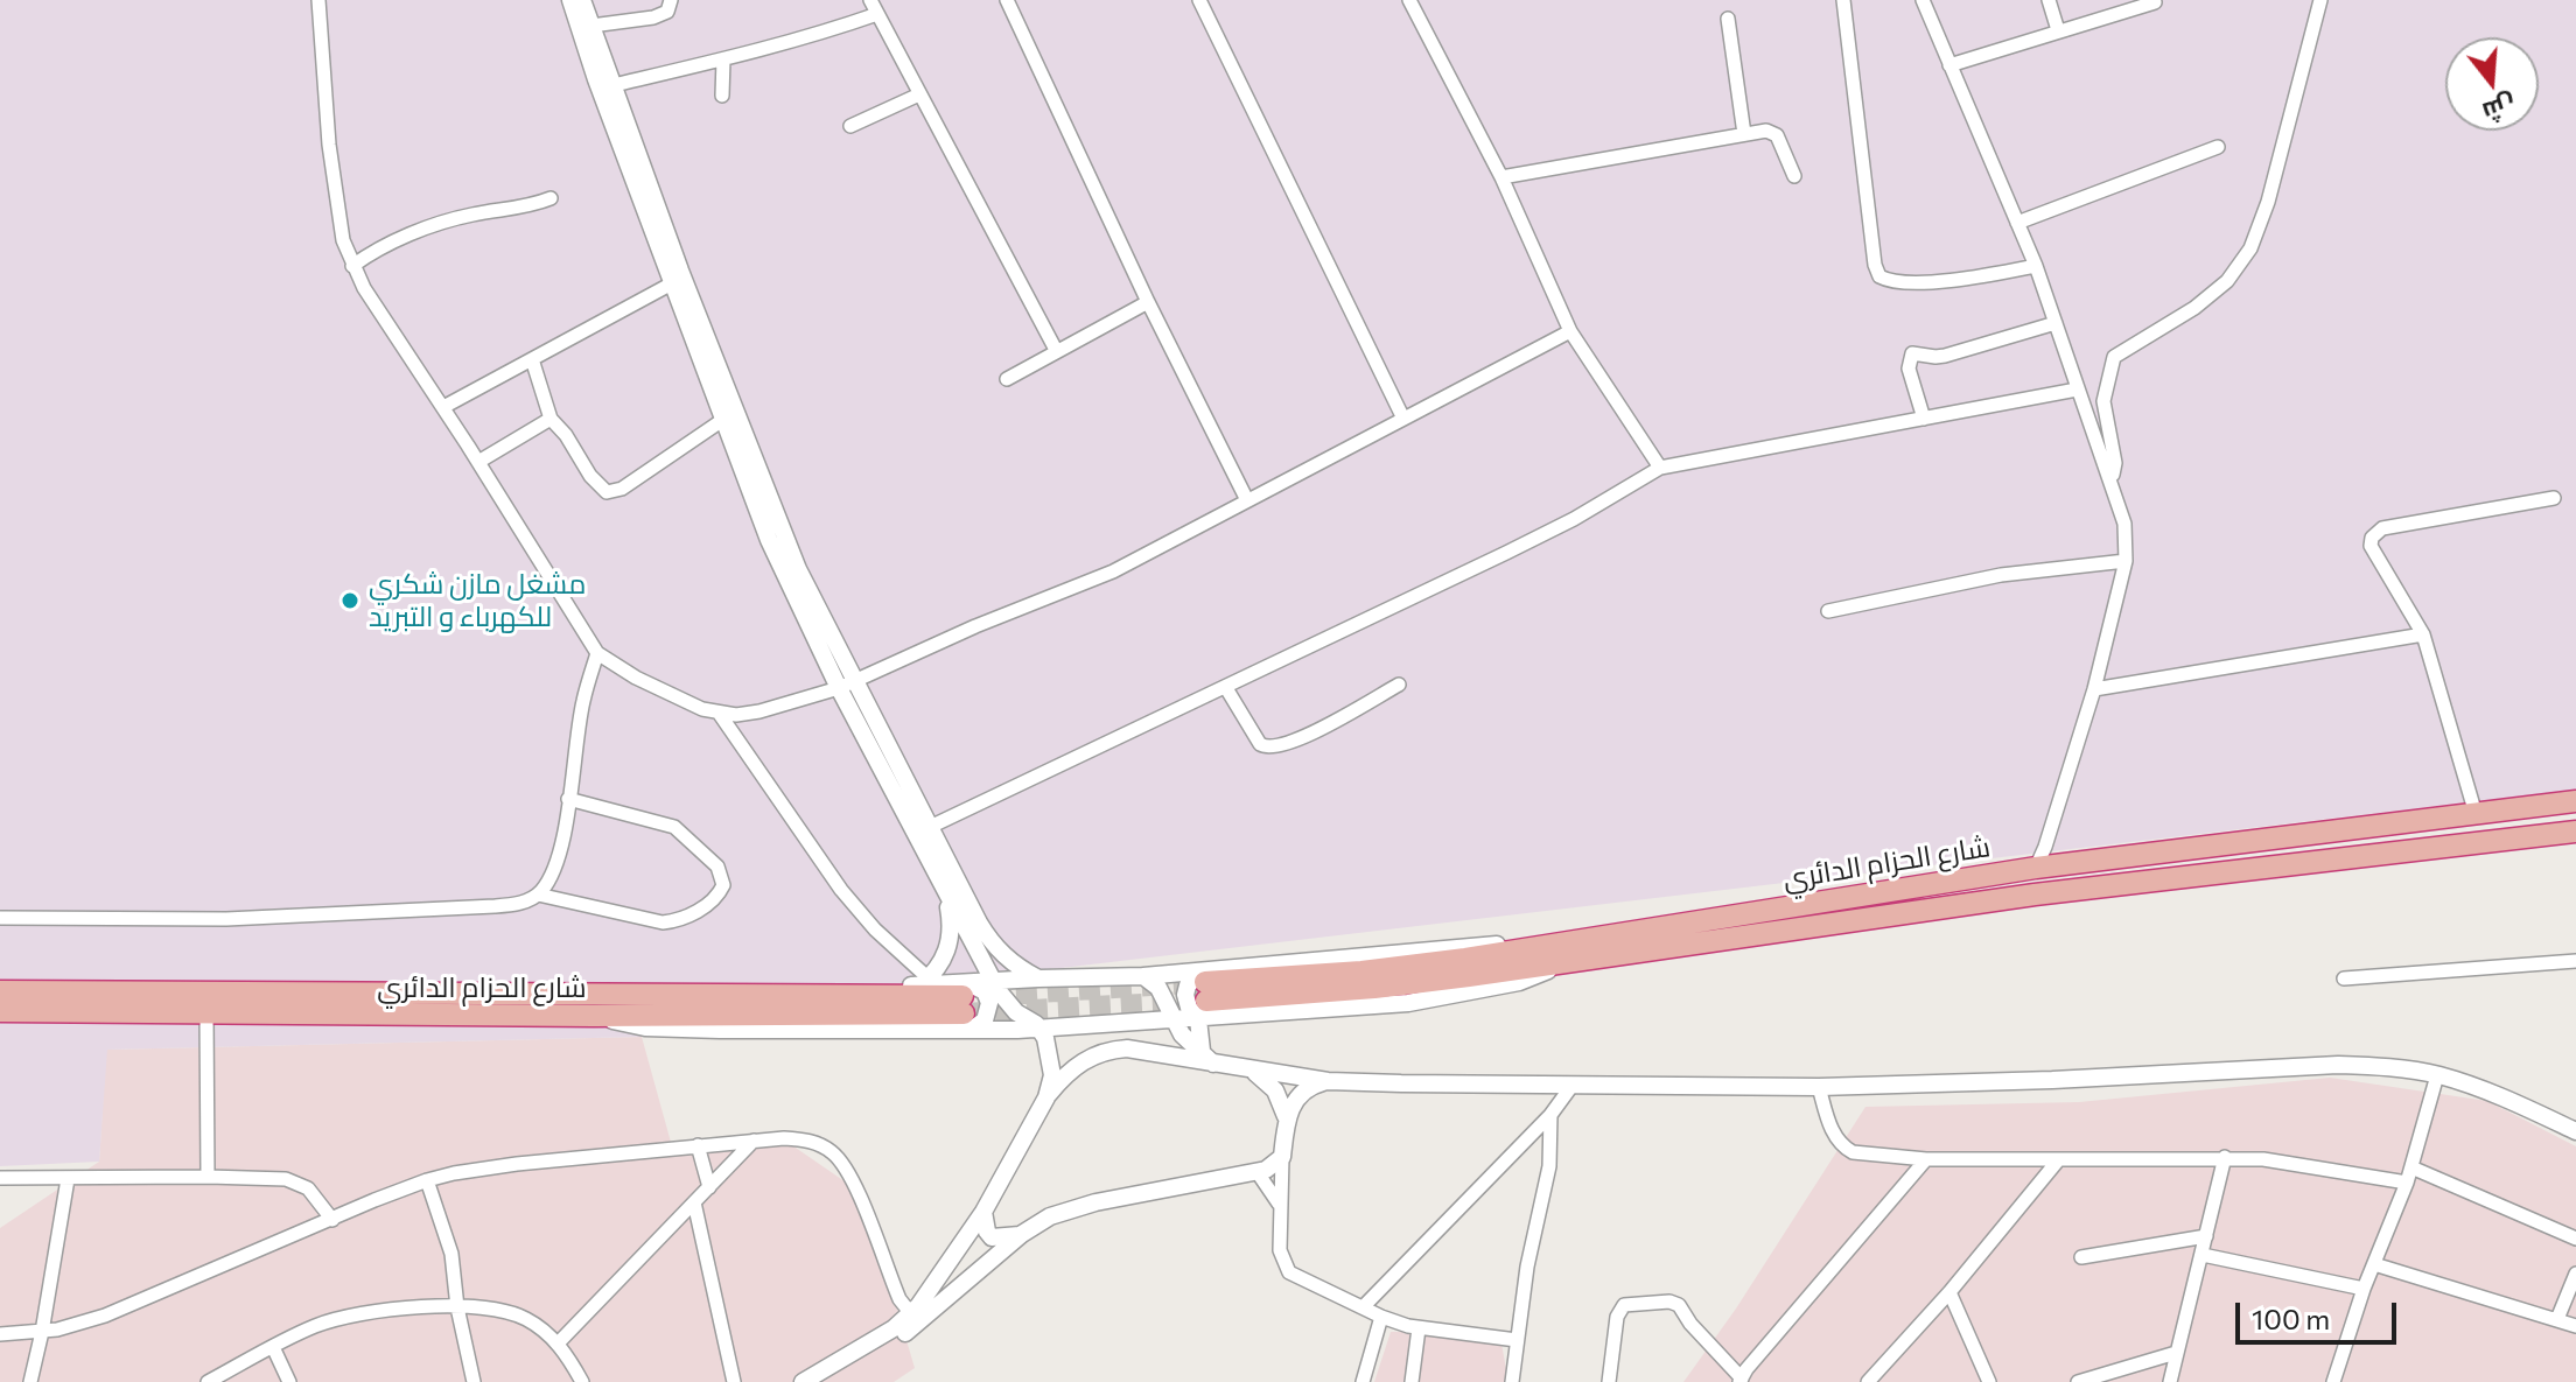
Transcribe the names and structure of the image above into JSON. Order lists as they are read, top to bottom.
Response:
{
  "streets": {
    "highway": ["شارع الحزام الدائري"]
  },
  "places": ["مشغل مازن شكري للكهرباء و التبريد"],
  "scale_bar": "100 m",
  "north": "bottom"
}
